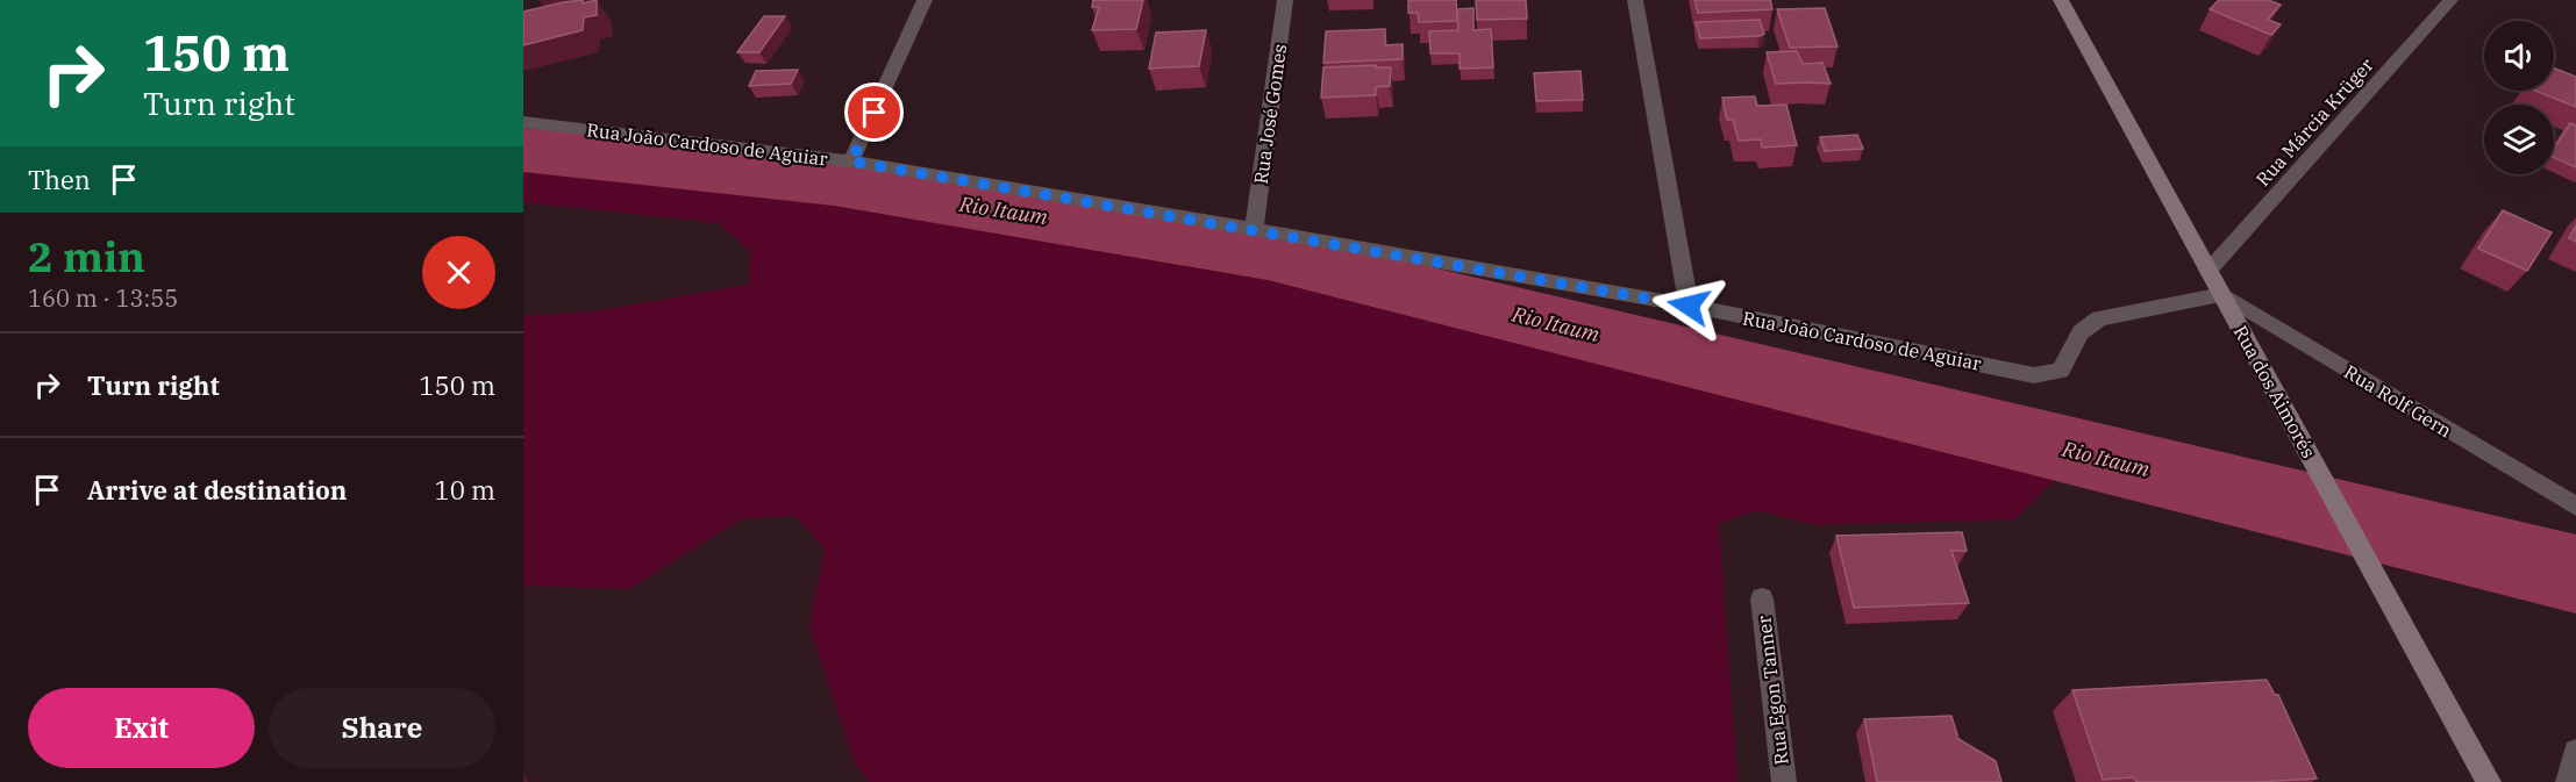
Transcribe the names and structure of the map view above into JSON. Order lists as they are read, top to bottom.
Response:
{
  "streets": {
    "street": [
      "Rua José Gomes",
      "Rua Márcia Krüger",
      "Rua João Cardoso de Aguiar",
      "Rua dos Aimorés",
      "Rua Rolf Gern",
      "Rua Egon Tanner"
    ]
  },
  "crossings": [
    ["Rua José Gomes", "Rua João Cardoso de Aguiar"],
    ["Rua Márcia Krüger", "Rua dos Aimorés"],
    ["Rua João Cardoso de Aguiar", "Rua dos Aimorés"],
    ["Rua João Cardoso de Aguiar", "Rua Rolf Gern"],
    ["Rua dos Aimorés", "Rua Rolf Gern"]
  ],
  "water": ["Rio Itaum"],
  "page": {
    "turn": ["150 m", "Turn right"],
    "then": "Then",
    "heading": ["2 min", "160 m · 13:55"],
    "list": [
      {
        "name": "Turn right",
        "value": "150 m"
      },
      {
        "name": "Arrive at destination",
        "value": "10 m"
      }
    ],
    "buttons": ["Exit", "Share"]
  }
}
